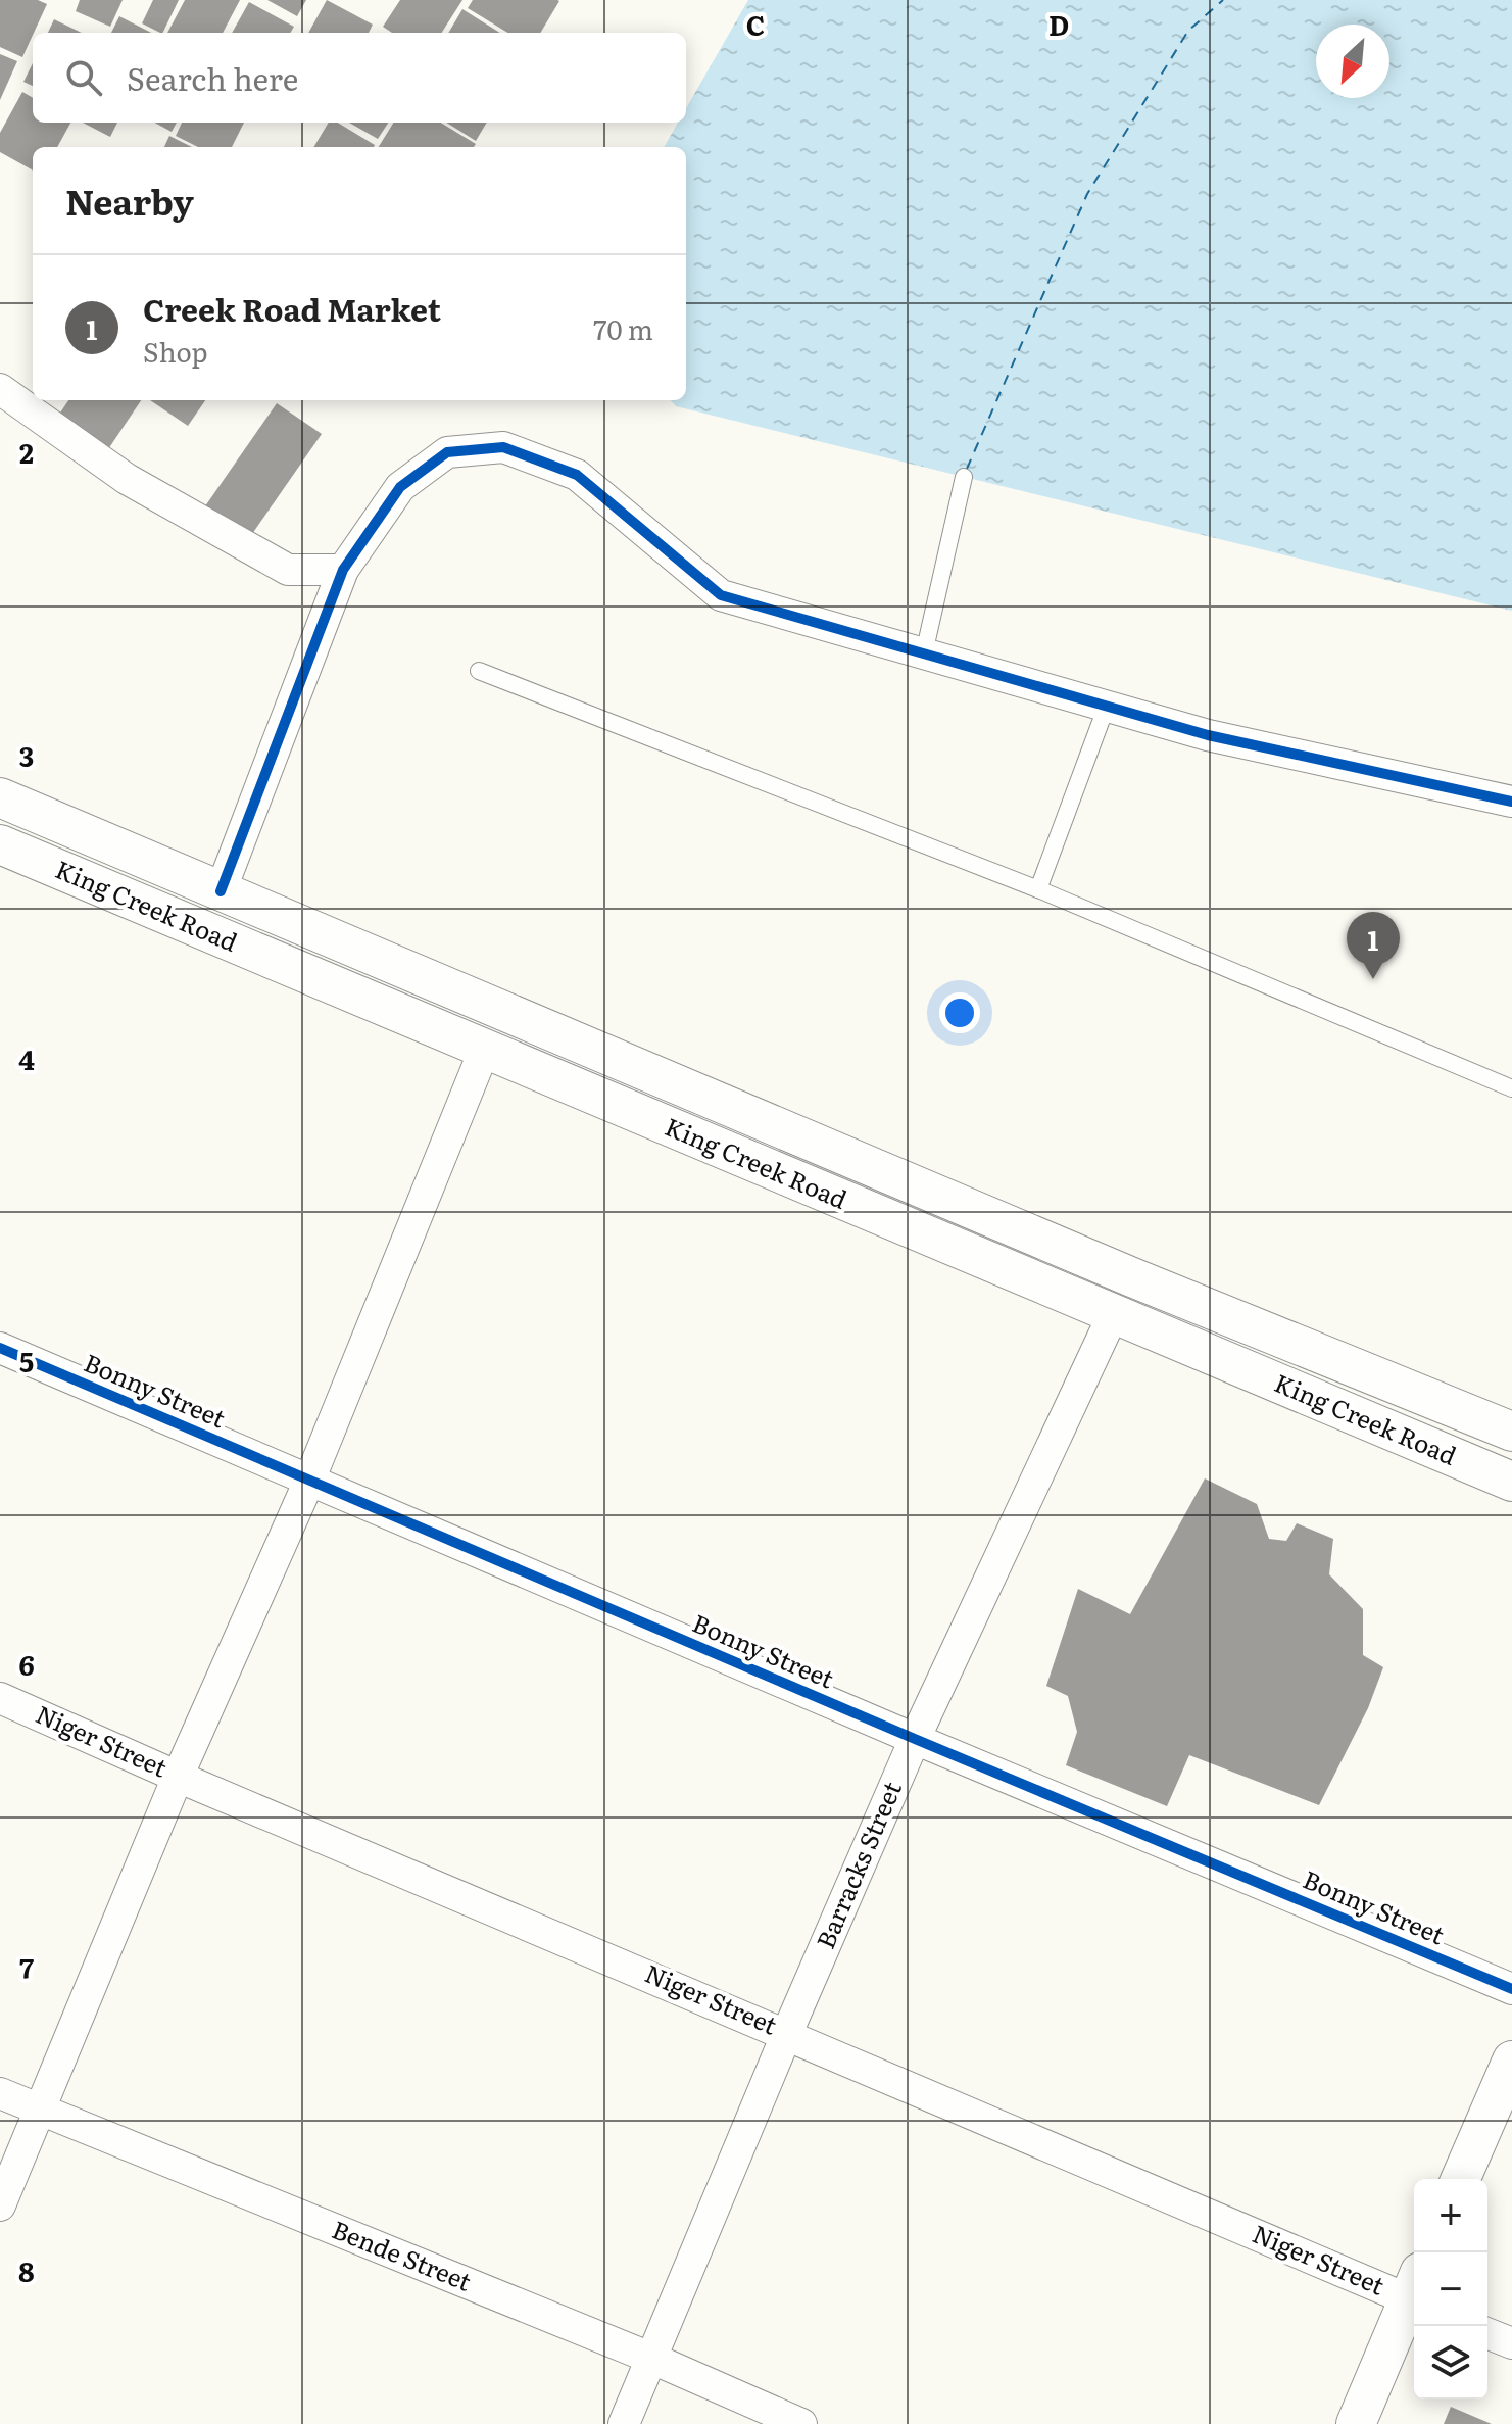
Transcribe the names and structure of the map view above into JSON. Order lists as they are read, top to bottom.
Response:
{
  "streets": {
    "street": [
      "King Creek Road",
      "Bonny Street",
      "Niger Street",
      "Barracks Street",
      "Bende Street"
    ]
  },
  "crossings": [
    ["King Creek Road", "Barracks Street"],
    ["Bonny Street", "Barracks Street"],
    ["Niger Street", "Barracks Street"],
    ["Barracks Street", "Bende Street"]
  ],
  "north": "bottom left",
  "page": {
    "search": "Search here",
    "heading": "Nearby",
    "list": [
      {
        "mark": "1",
        "name": "Creek Road Market",
        "note": "Shop",
        "value": "70 m"
      }
    ],
    "pins": "1",
    "map_buttons": ["+", "−"]
  },
  "grid": {
    "columns": ["C", "D"],
    "rows": [
      "2",
      "3",
      "4",
      "5",
      "6",
      "7",
      "8"
    ]
  }
}
